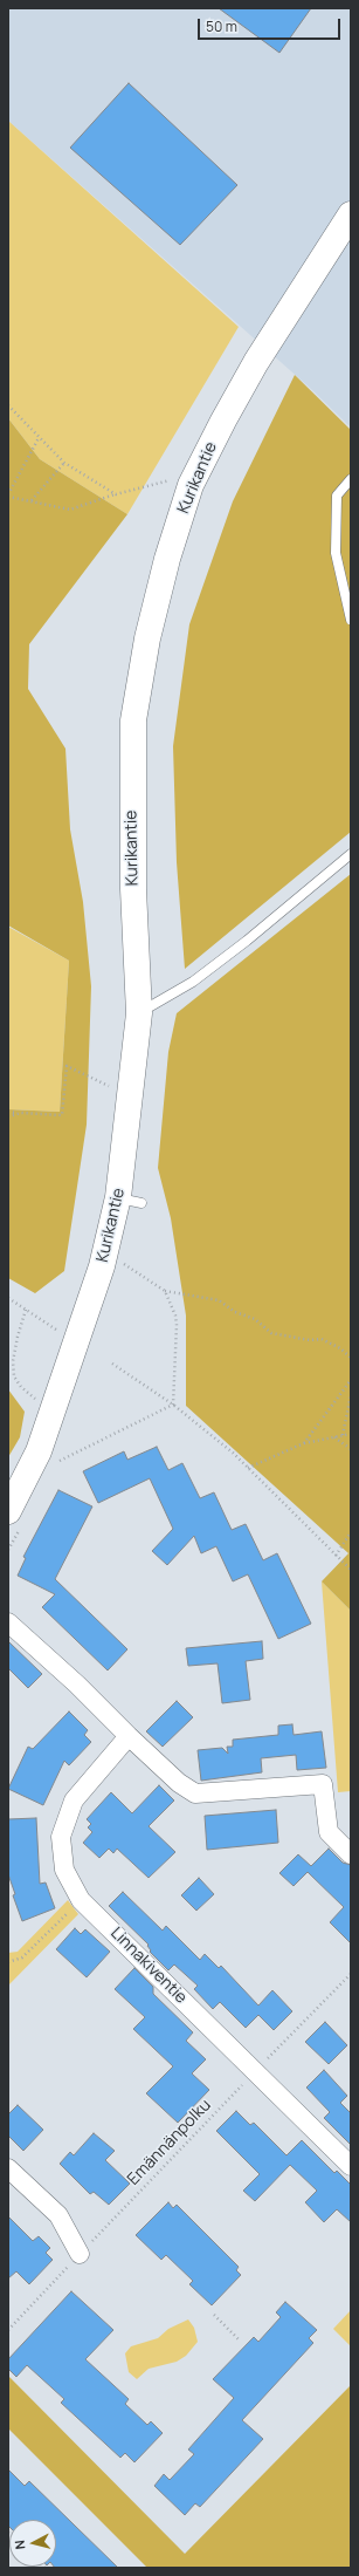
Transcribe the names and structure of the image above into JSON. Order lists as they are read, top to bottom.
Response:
{
  "streets": {
    "main road": ["Kurikantie"],
    "street": ["Linnakiventie"],
    "path": ["Emännänpolku"]
  },
  "crossings": [
    ["Linnakiventie", "Emännänpolku"]
  ],
  "scale_bar": "50 m",
  "north": "left"
}
